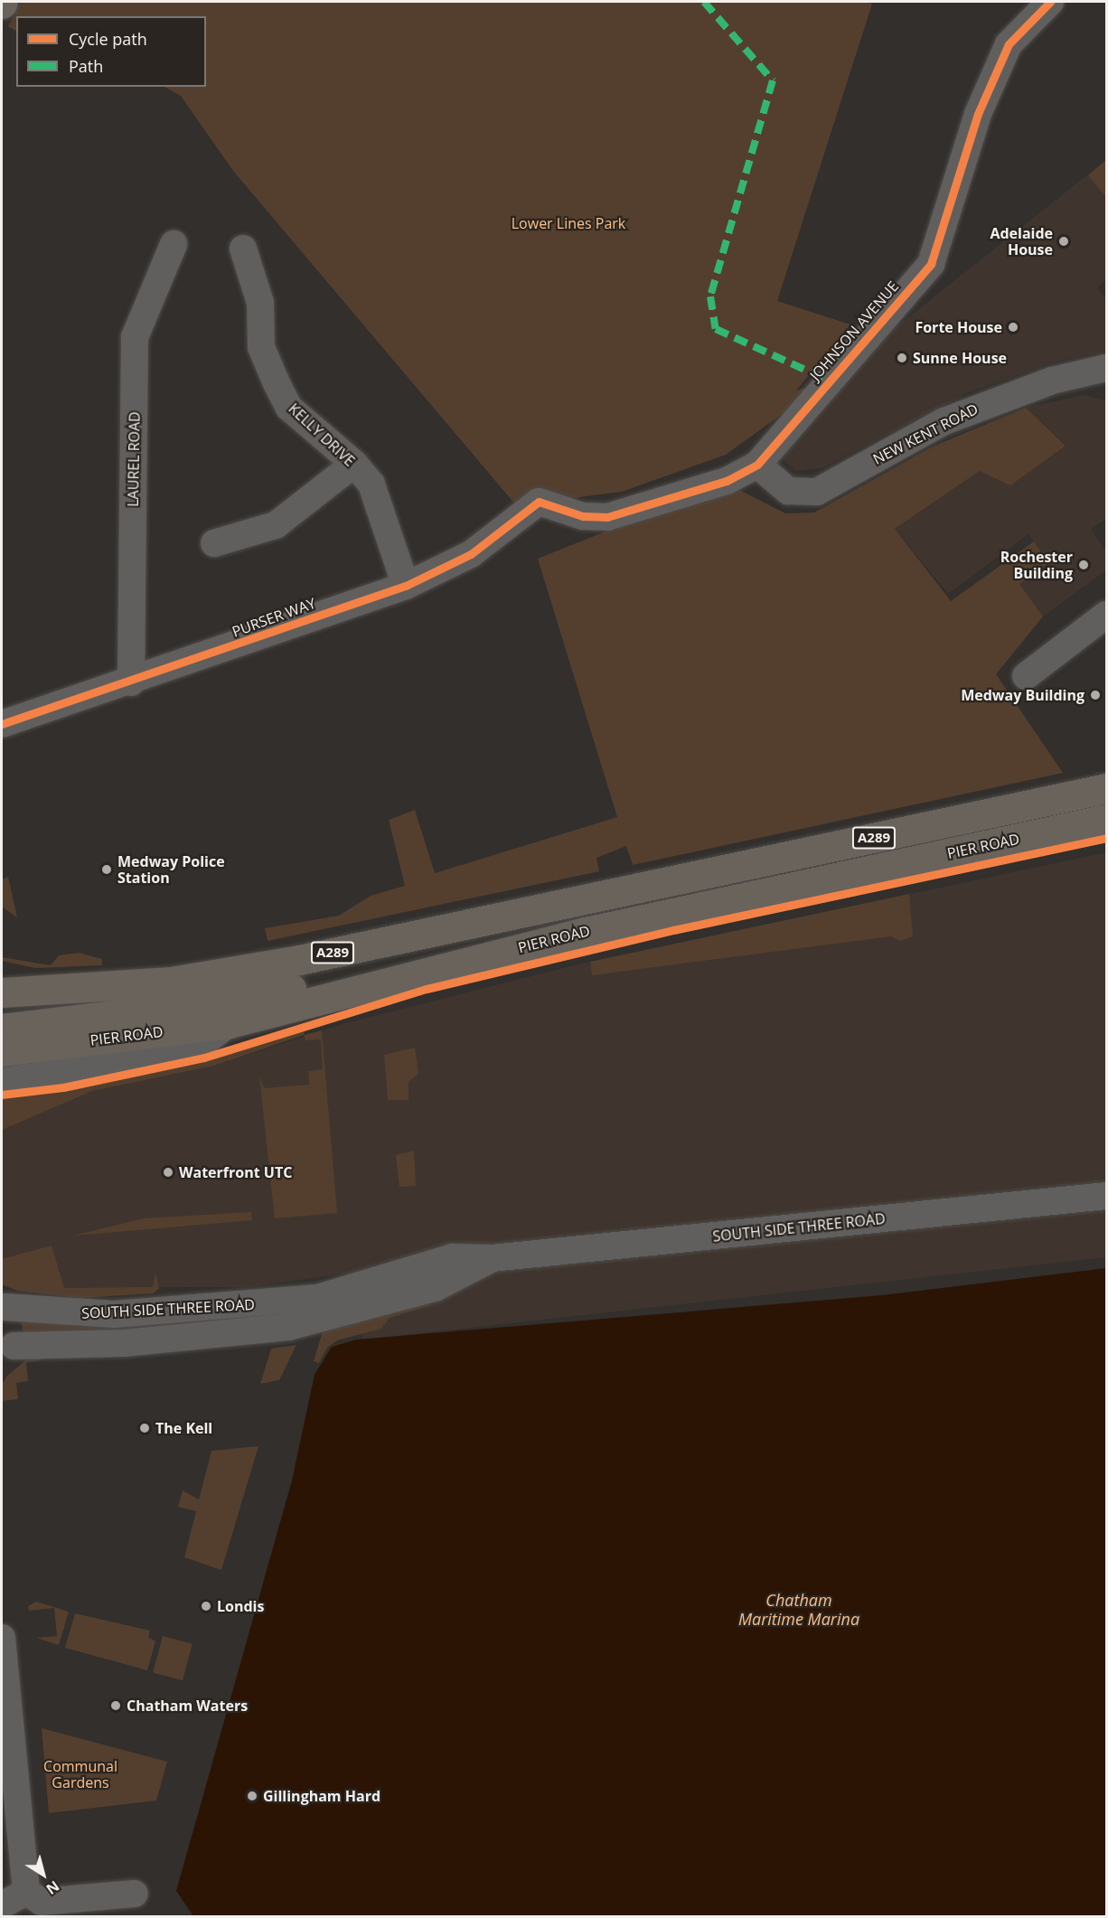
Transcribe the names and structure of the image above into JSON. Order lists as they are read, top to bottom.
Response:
{
  "streets": {
    "main road": ["A289", "PIER ROAD"],
    "street": [
      "JOHNSON AVENUE",
      "NEW KENT ROAD",
      "KELLY DRIVE",
      "LAUREL ROAD",
      "PURSER WAY",
      "SOUTH SIDE THREE ROAD"
    ]
  },
  "crossings": [
    ["JOHNSON AVENUE", "NEW KENT ROAD"],
    ["JOHNSON AVENUE", "PURSER WAY"],
    ["KELLY DRIVE", "PURSER WAY"],
    ["LAUREL ROAD", "PURSER WAY"]
  ],
  "water": ["Chatham Maritime Marina"],
  "parks": ["Lower Lines Park", "Communal Gardens"],
  "places": [
    "Adelaide House",
    "Forte House",
    "Sunne House",
    "Rochester Building",
    "Medway Building",
    "Medway Police Station",
    "Waterfront UTC",
    "The Kell",
    "Londis",
    "Chatham Waters",
    "Gillingham Hard"
  ],
  "legend": ["Cycle path", "Path"],
  "north": "bottom right"
}
